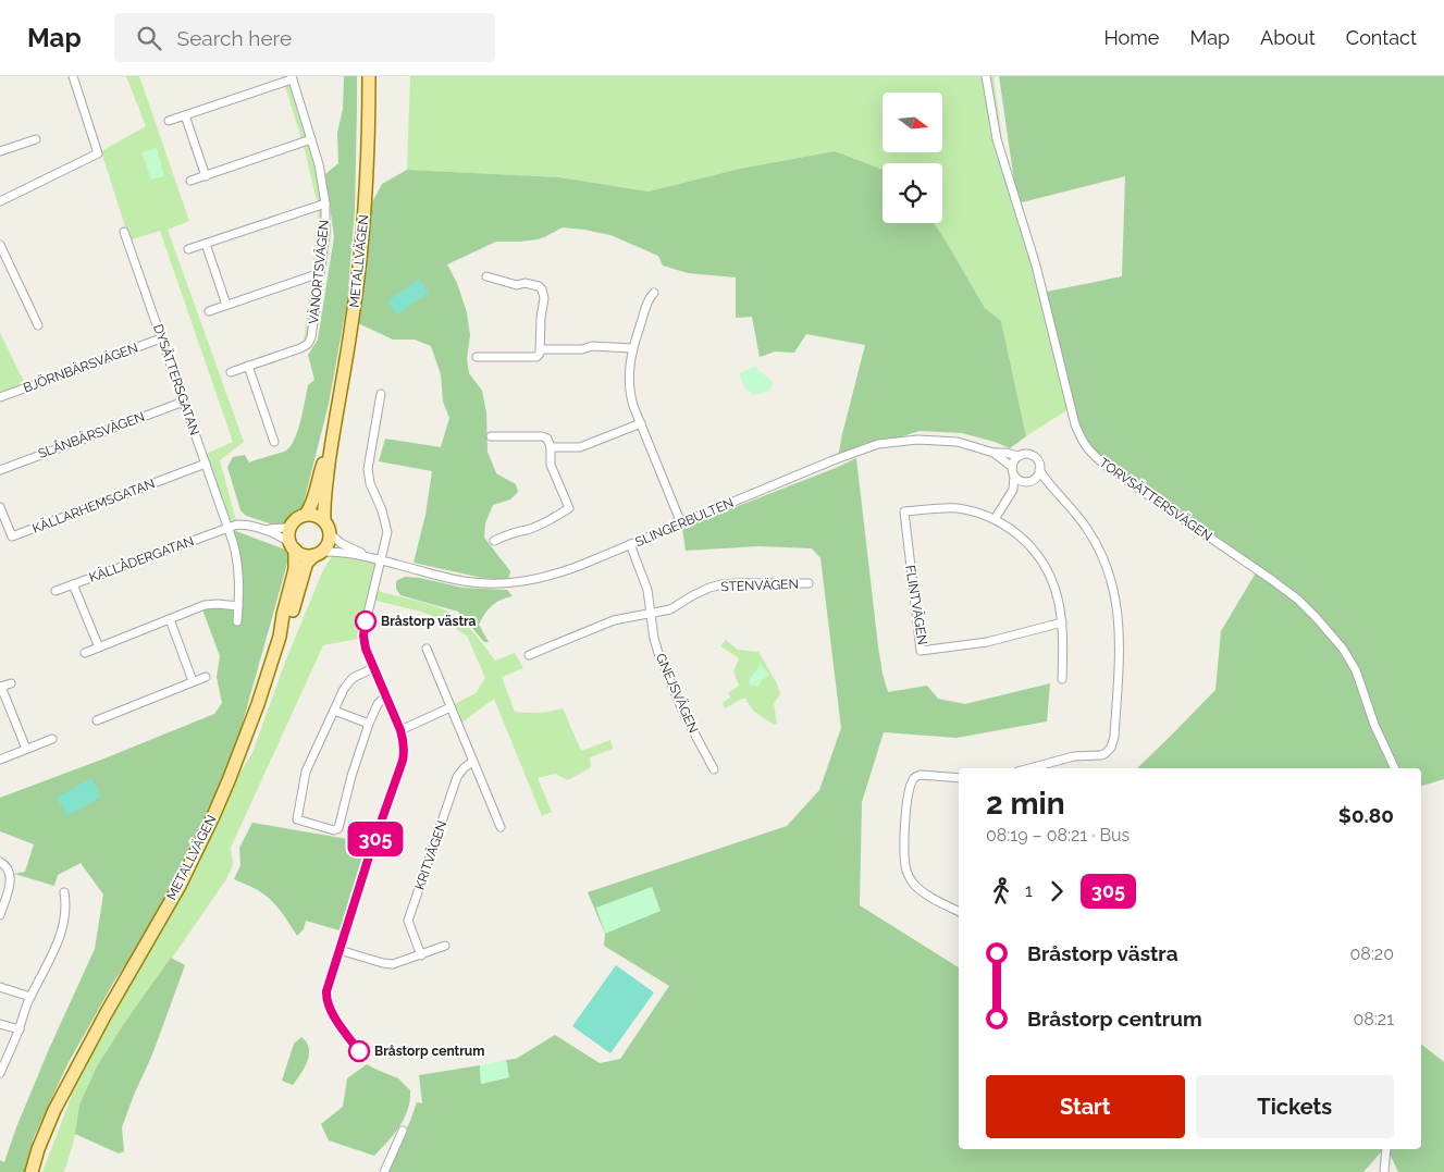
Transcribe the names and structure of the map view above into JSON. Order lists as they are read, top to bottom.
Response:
{
  "streets": {
    "main road": ["METALLVÄGEN"],
    "street": [
      "VÄNORTSVÄGEN",
      "BJÖRNBÄRSVÄGEN",
      "DYSÄTTERSGATAN",
      "SLÅNBÄRSVÄGEN",
      "TORVSÄTTERSVÄGEN",
      "KÄLLARHEMSGATAN",
      "SLINGERBULTEN",
      "KÄLLÅDERGATAN",
      "STENVÄGEN",
      "FLINTVÄGEN",
      "GNEJSVÄGEN",
      "KRITVÄGEN"
    ]
  },
  "crossings": [
    ["METALLVÄGEN", "SLINGERBULTEN"],
    ["BJÖRNBÄRSVÄGEN", "DYSÄTTERSGATAN"],
    ["DYSÄTTERSGATAN", "SLÅNBÄRSVÄGEN"],
    ["DYSÄTTERSGATAN", "KÄLLARHEMSGATAN"],
    ["DYSÄTTERSGATAN", "KÄLLÅDERGATAN"],
    ["SLINGERBULTEN", "GNEJSVÄGEN"],
    ["STENVÄGEN", "GNEJSVÄGEN"]
  ],
  "places": ["Bråstorp västra", "Bråstorp centrum"],
  "lines": ["bus line 305"],
  "north": "right",
  "page": {
    "header": "Map",
    "search": "Search here",
    "nav": [
      "Home",
      "Map",
      "About",
      "Contact"
    ],
    "on_map": "305",
    "heading": ["2 min", "08:19 – 08:21 · Bus", "$0.80"],
    "legs": ["1", "305"],
    "list": [
      {
        "name": "Bråstorp västra",
        "value": "08:20"
      },
      {
        "name": "Bråstorp centrum",
        "value": "08:21"
      }
    ],
    "buttons": ["Start", "Tickets"]
  }
}
